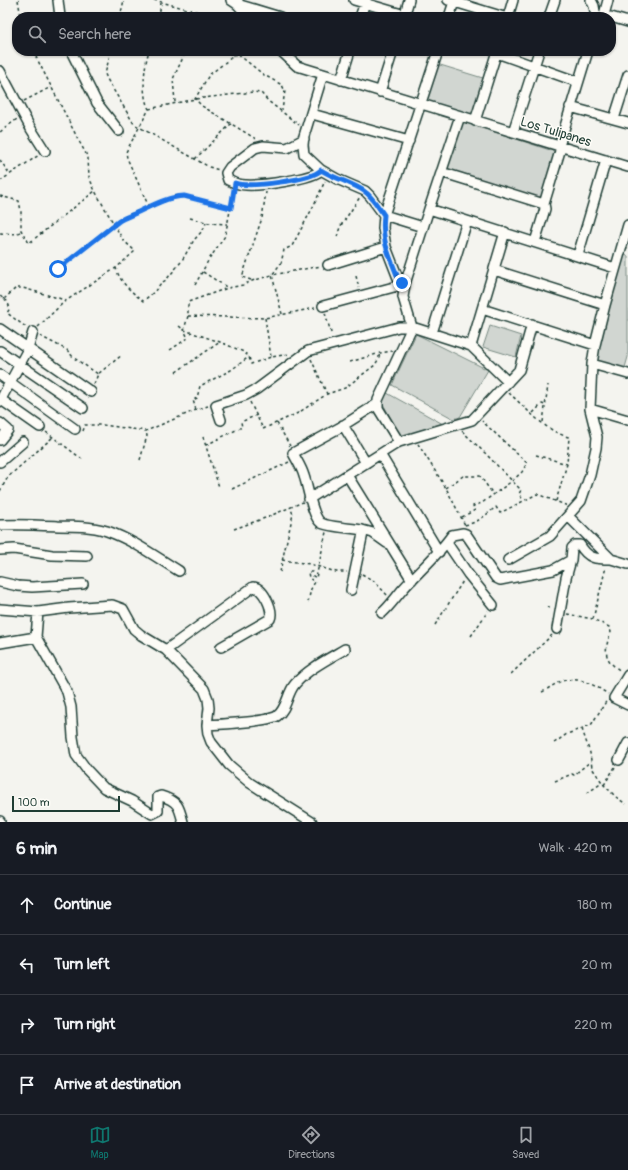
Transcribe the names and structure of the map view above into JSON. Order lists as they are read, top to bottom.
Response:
{
  "streets": {
    "street": ["Los Tulipanes"]
  },
  "scale_bar": "100 m",
  "page": {
    "search": "Search here",
    "scale": "100 m",
    "heading": ["6 min", "Walk · 420 m"],
    "list": [
      ["Continue", "180 m"],
      ["Turn left", "20 m"],
      ["Turn right", "220 m"],
      "Arrive at destination"
    ],
    "nav": ["Map", "Directions", "Saved"]
  }
}
